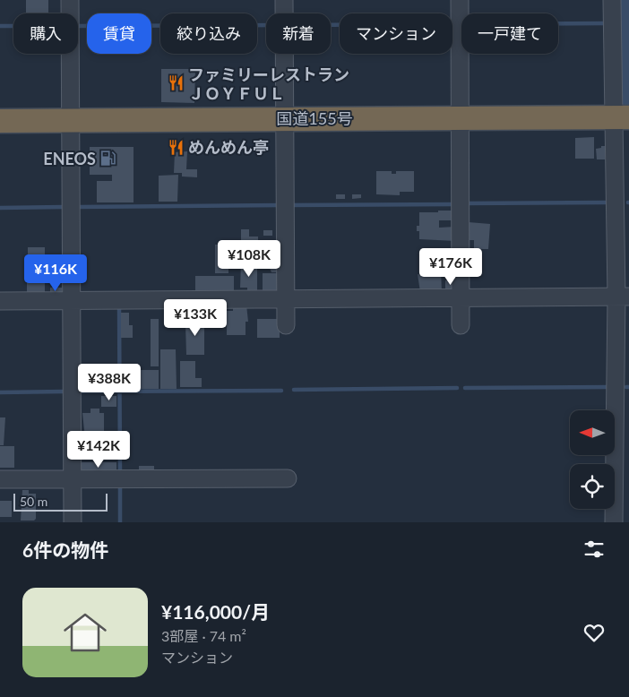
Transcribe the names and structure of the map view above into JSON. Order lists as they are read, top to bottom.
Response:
{
  "streets": {
    "highway": ["国道155号"]
  },
  "places": {
    "restaurant": ["ファミリーレストラン ＪＯＹＦＵＬ", "めんめん亭"],
    "fuel station": ["ENEOS"]
  },
  "scale_bar": "50 m",
  "north": "left",
  "page": {
    "chip": [
      "購入",
      "賃貸",
      "絞り込み",
      "新着",
      "マンション",
      "一戸建て"
    ],
    "price": [
      "¥108K",
      "¥176K",
      "¥116K",
      "¥133K",
      "¥388K",
      "¥142K"
    ],
    "scale": "50 m",
    "heading": "6件の物件",
    "list": [
      {
        "name": "¥116,000/月",
        "note": "3部屋 · 74 m² · マンション"
      }
    ]
  }
}
